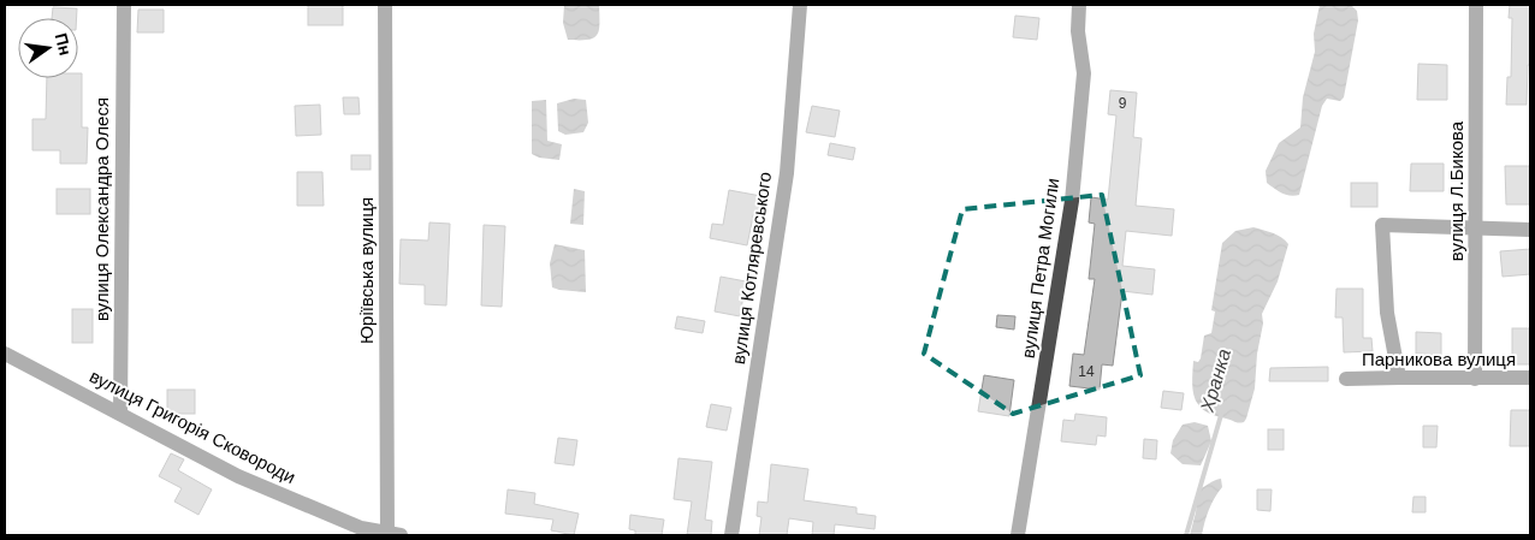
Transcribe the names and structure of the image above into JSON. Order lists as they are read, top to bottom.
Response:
{
  "streets": {
    "street": [
      "вулиця Л.Бикова",
      "вулиця Олександра Олеся",
      "вулиця Котляревського",
      "вулиця Петра Могили",
      "Юріївська вулиця",
      "Парникова вулиця",
      "вулиця Григорія Сковороди"
    ]
  },
  "crossings": [
    ["вулиця Л.Бикова", "Парникова вулиця"],
    ["вулиця Олександра Олеся", "вулиця Григорія Сковороди"],
    ["Юріївська вулиця", "вулиця Григорія Сковороди"]
  ],
  "water": ["Хранка"],
  "house_numbers": ["9", "14"],
  "north": "right"
}
